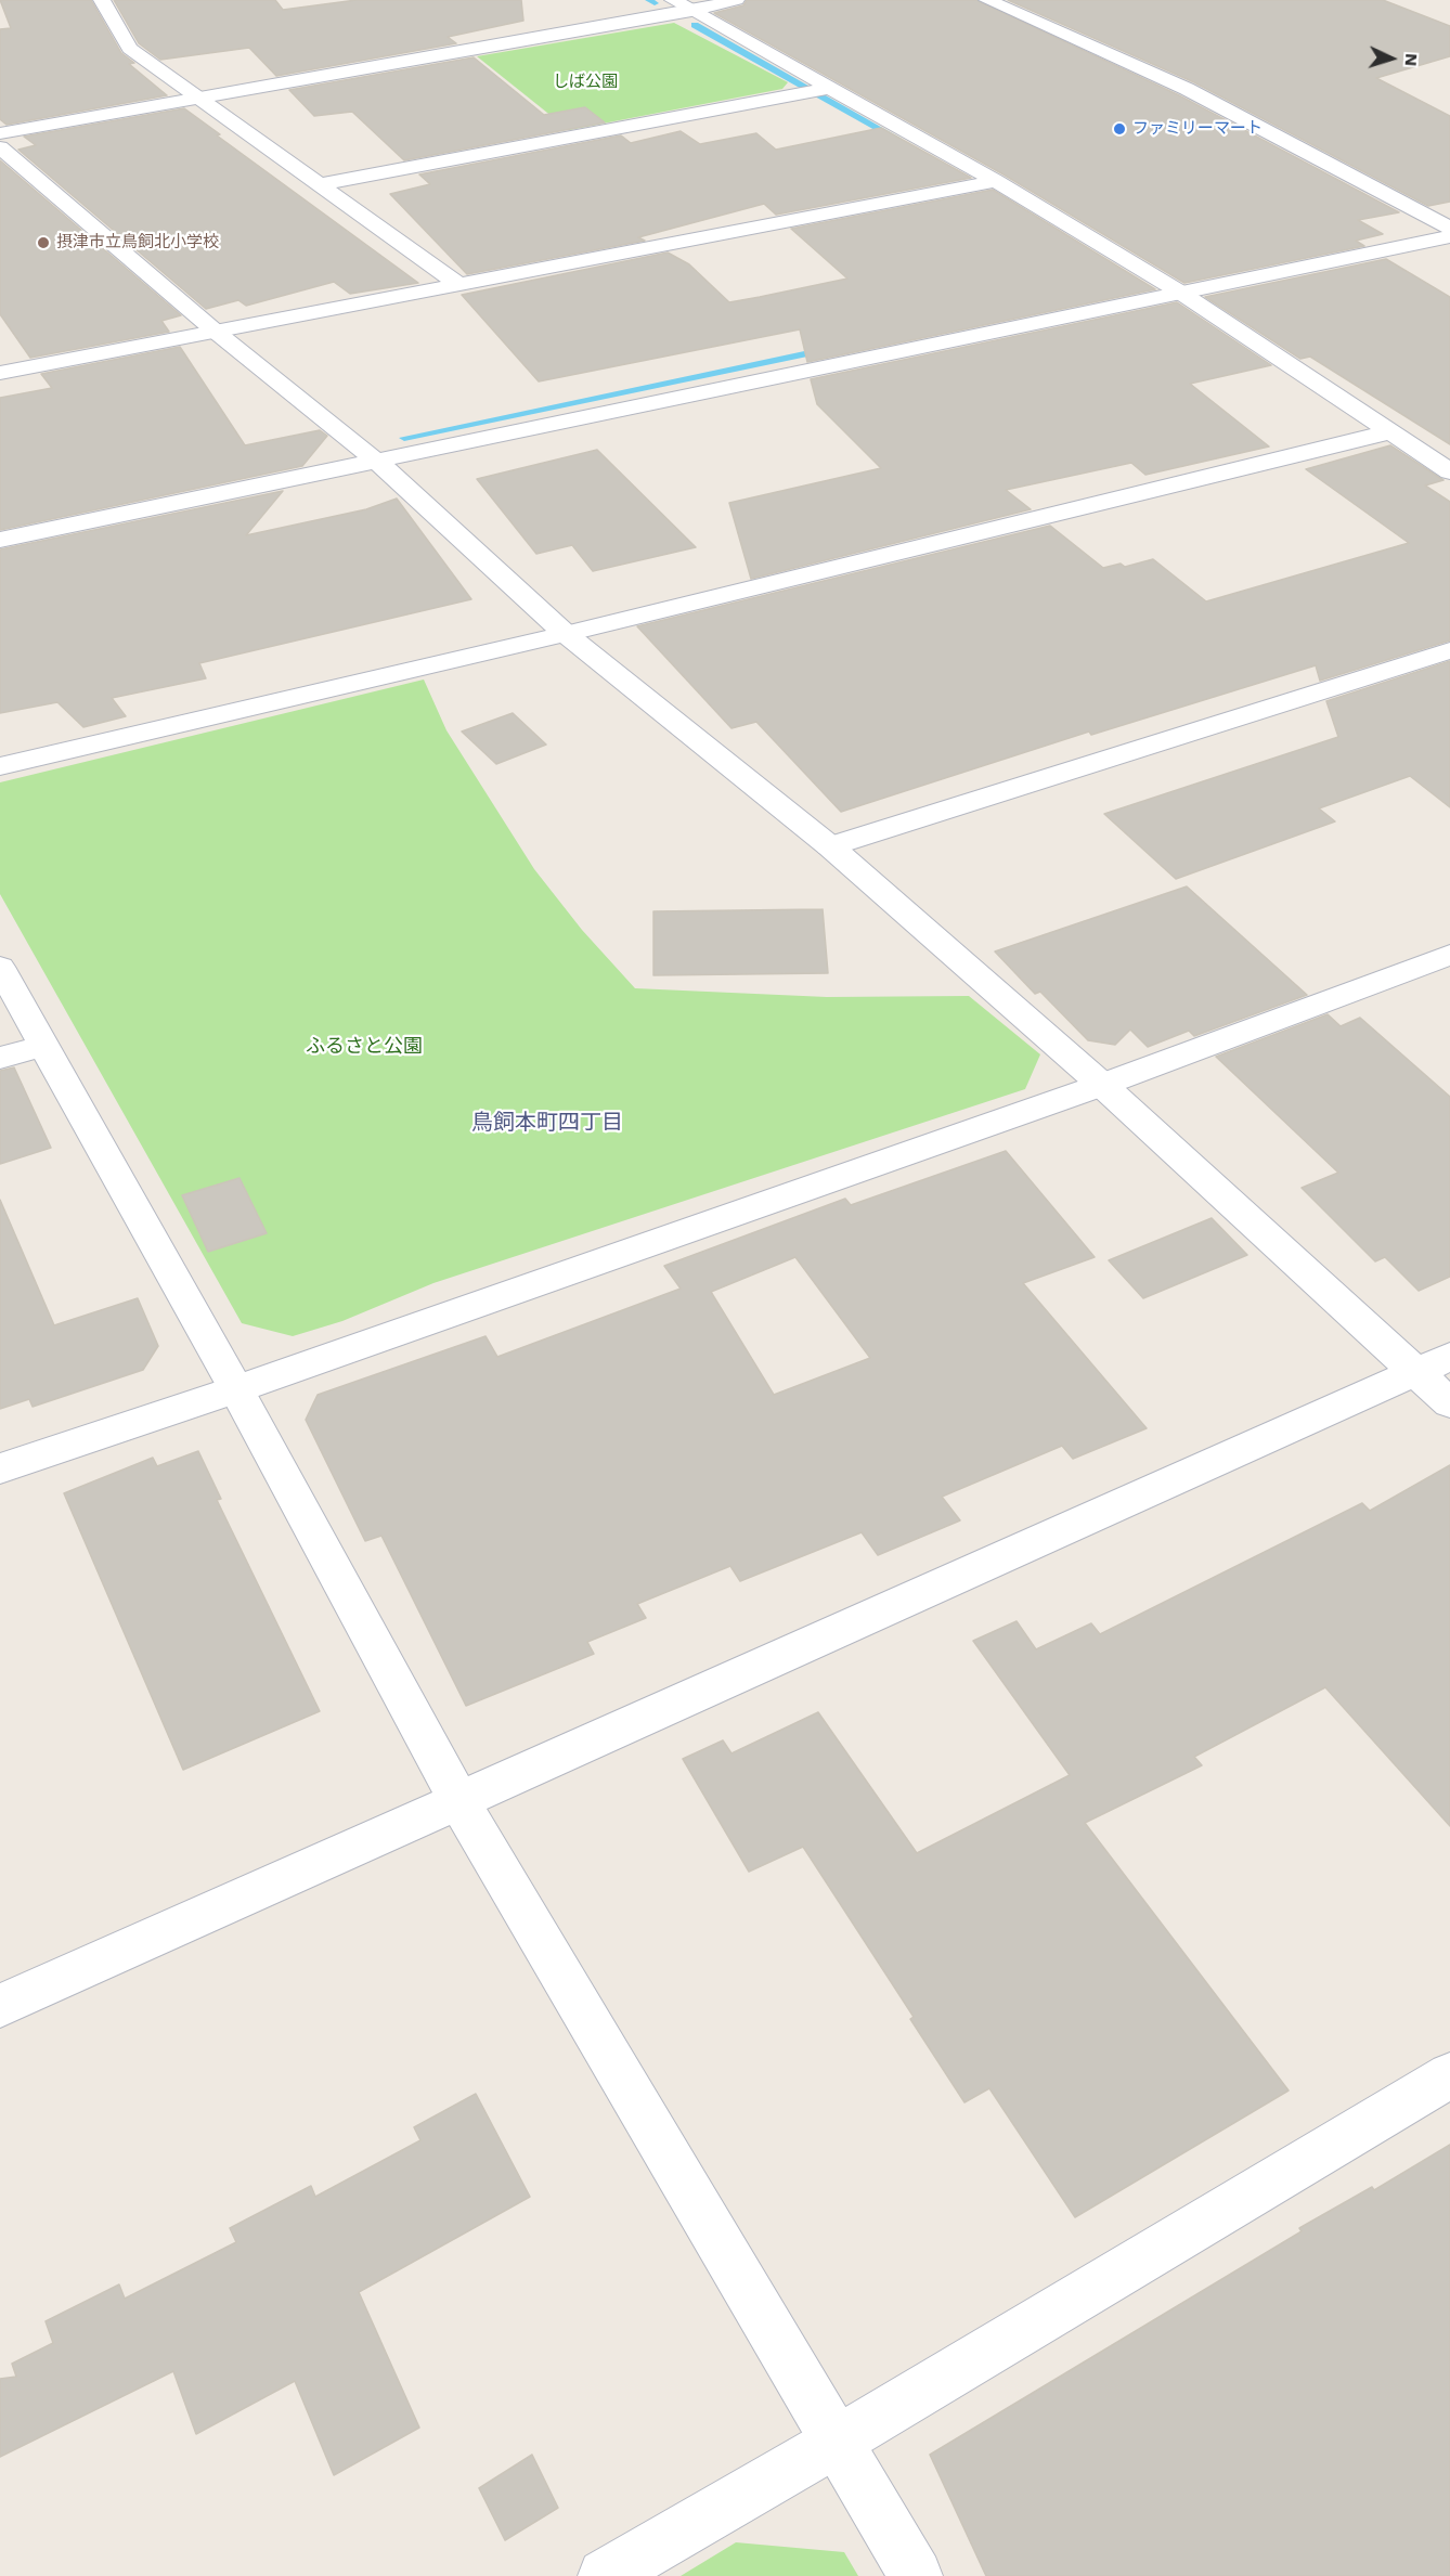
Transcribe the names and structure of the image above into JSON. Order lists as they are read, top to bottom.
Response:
{
  "districts": ["鳥飼本町四丁目"],
  "parks": ["しば公園", "ふるさと公園"],
  "places": ["ファミリーマート", "摂津市立鳥飼北小学校"],
  "north": "right"
}
